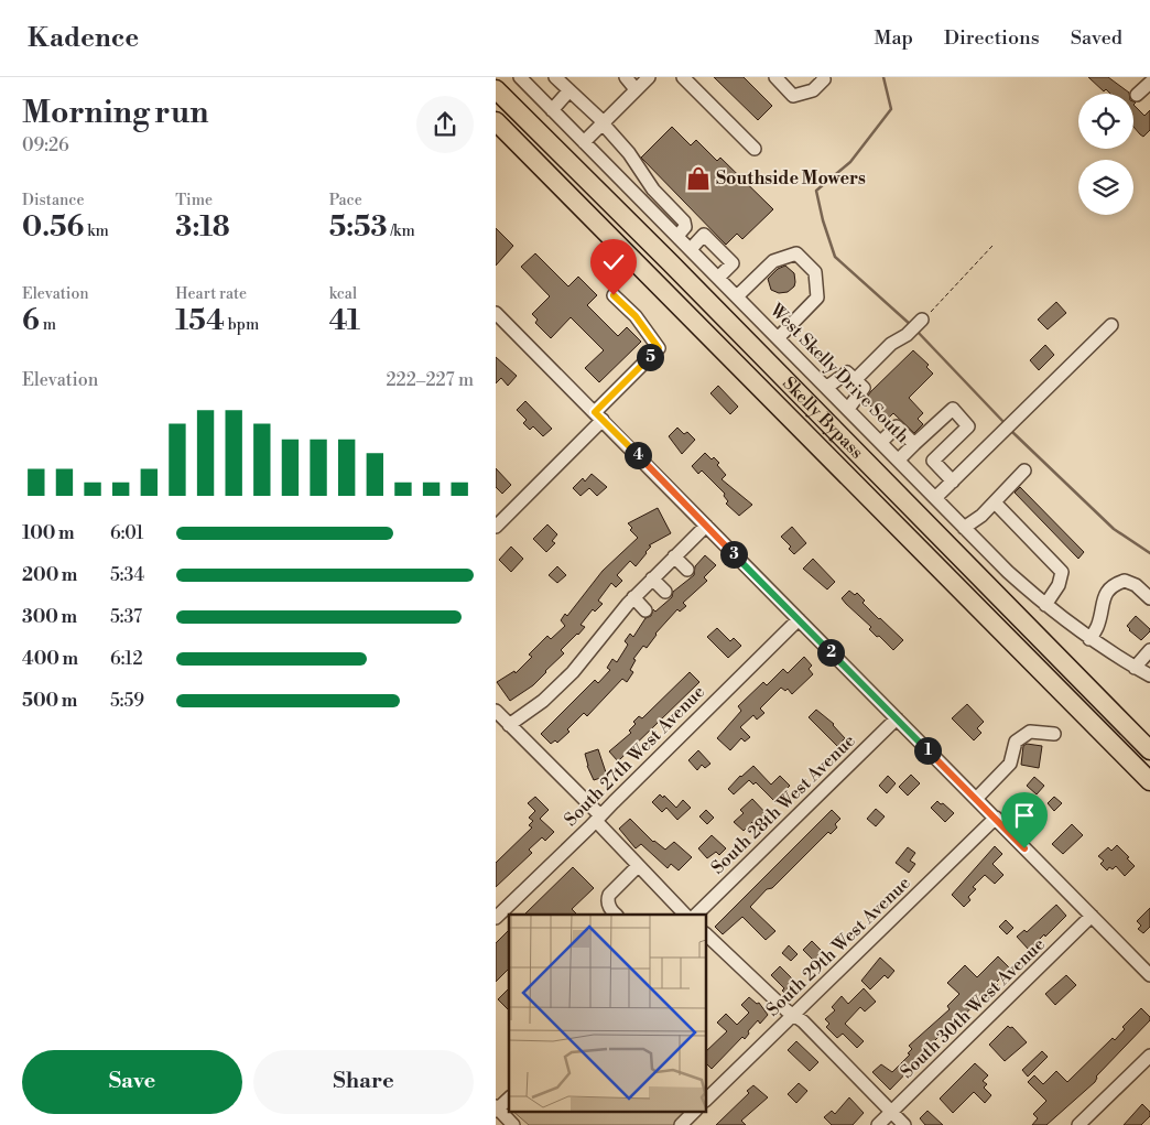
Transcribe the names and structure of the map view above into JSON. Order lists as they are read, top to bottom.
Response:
{
  "streets": {
    "highway": ["Skelly Bypass"],
    "street": [
      "West Skelly Drive South",
      "South 27th West Avenue",
      "South 28th West Avenue",
      "South 29th West Avenue",
      "South 30th West Avenue"
    ]
  },
  "places": {
    "shop": ["Southside Mowers"]
  },
  "page": {
    "header": "Kadence",
    "nav": ["Map", "Directions", "Saved"],
    "heading": ["Morning run", "09:26"],
    "stats": [
      ["Distance", "0.56 km"],
      ["Time", "3:18"],
      ["Pace", "5:53 /km"],
      ["Elevation", "6 m"],
      ["Heart rate", "154 bpm"],
      ["kcal", "41"]
    ],
    "pins": [
      "5",
      "4",
      "3",
      "2",
      "1"
    ],
    "chart": ["Elevation", "222–227 m"],
    "list": [
      {
        "name": "100 m",
        "note": "6:01"
      },
      {
        "name": "200 m",
        "note": "5:34"
      },
      {
        "name": "300 m",
        "note": "5:37"
      },
      {
        "name": "400 m",
        "note": "6:12"
      },
      {
        "name": "500 m",
        "note": "5:59"
      }
    ],
    "buttons": ["Save", "Share"]
  }
}
